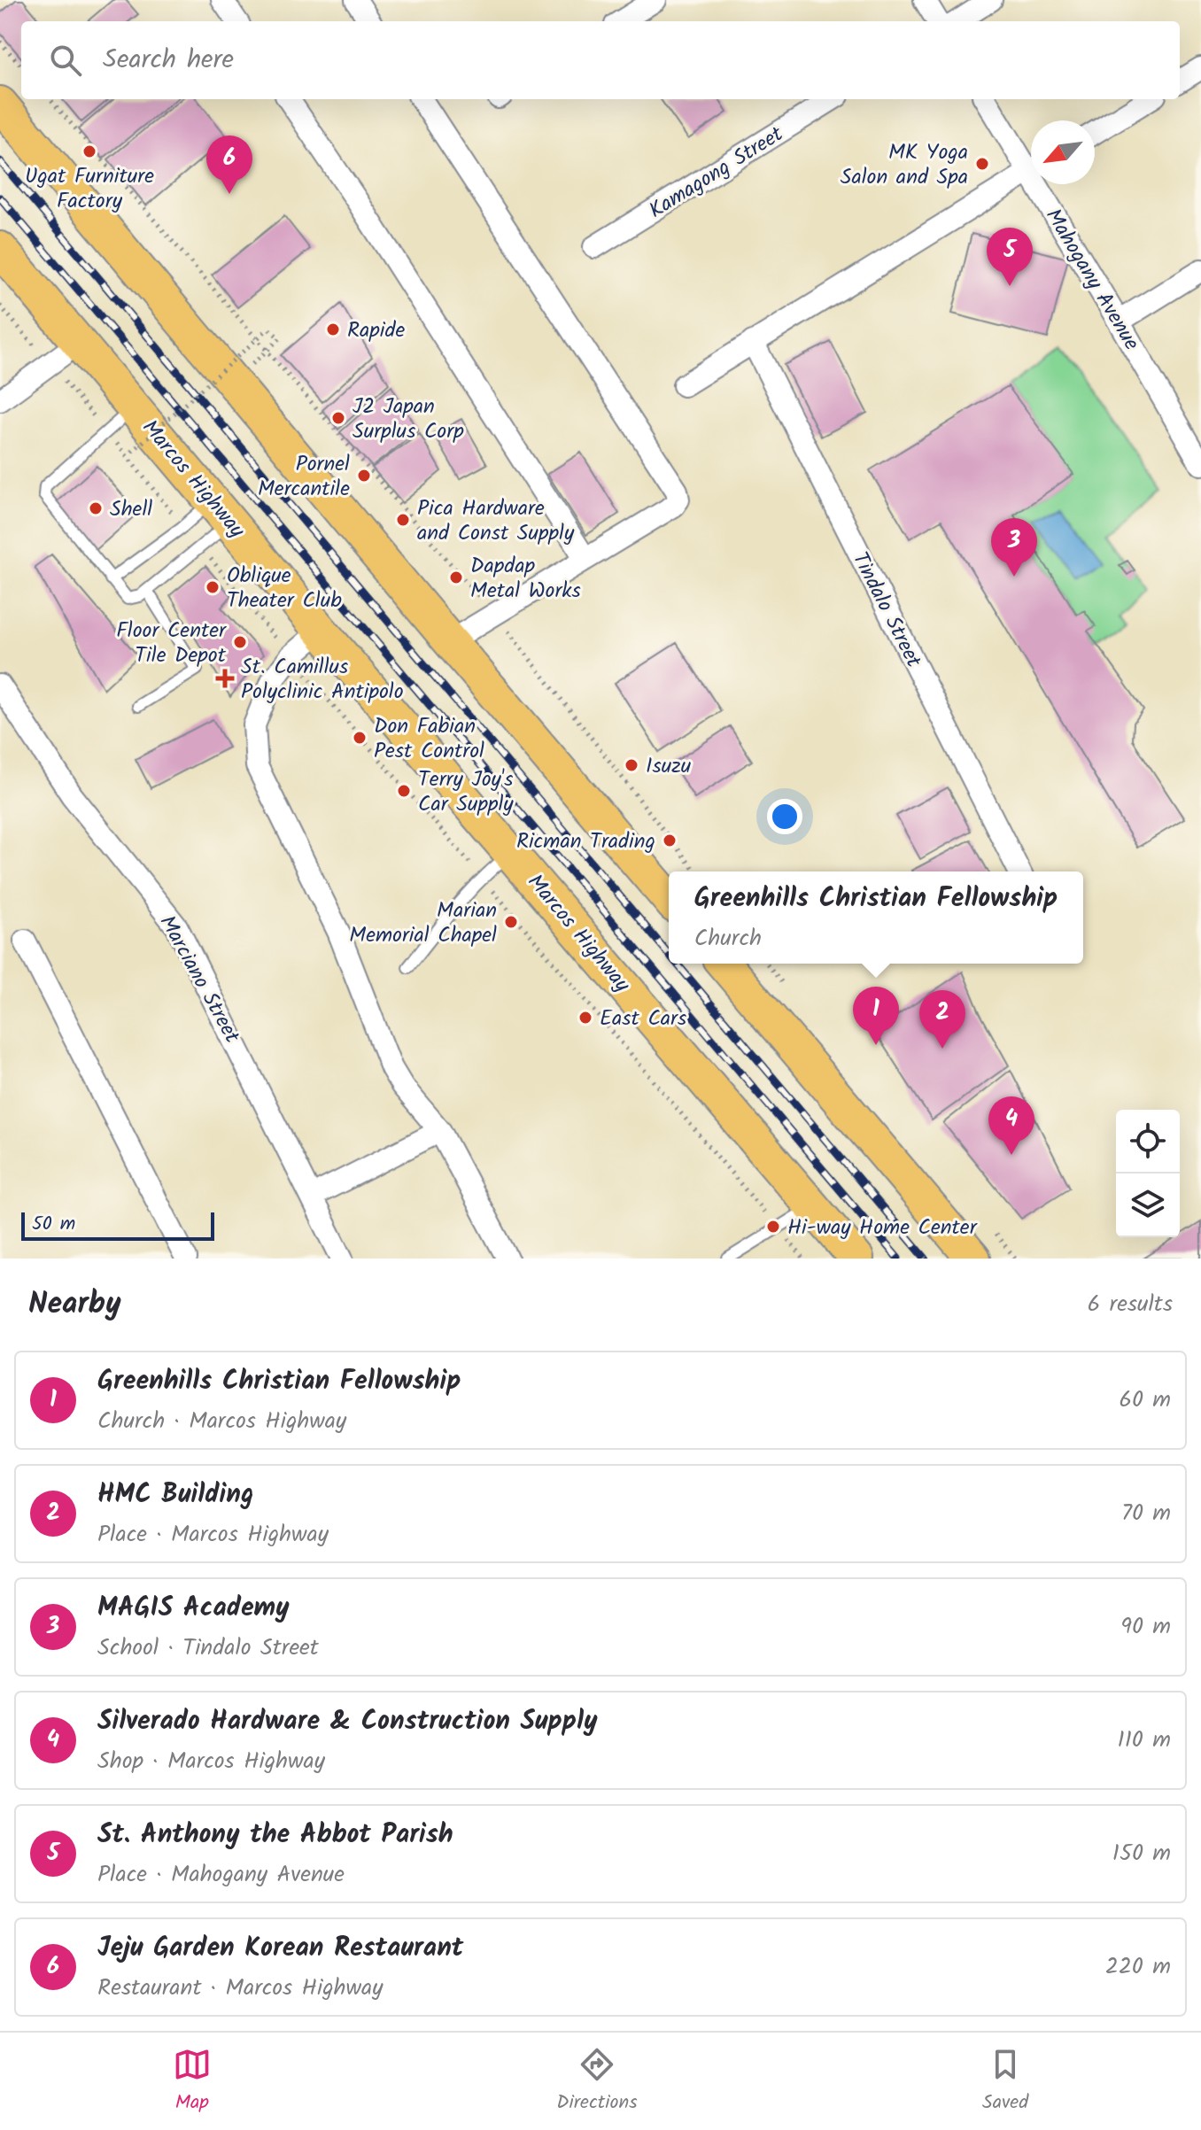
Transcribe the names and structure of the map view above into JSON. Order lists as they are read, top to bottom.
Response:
{
  "streets": {
    "main road": ["Marcos Highway"],
    "street": [
      "Kamagong Street",
      "Mahogany Avenue",
      "Tindalo Street",
      "Marciano Street"
    ]
  },
  "places": {
    "other": [
      "Ugat Furniture Factory",
      "MK Yoga Salon and Spa",
      "Rapide",
      "J2 Japan Surplus Corp",
      "Pornel Mercantile",
      "Shell",
      "Pica Hardware and Const Supply",
      "Dapdap Metal Works",
      "Oblique Theater Club",
      "Floor Center Tile Depot",
      "Don Fabian Pest Control",
      "Isuzu",
      "Terry Joy's Car Supply",
      "Ricman Trading",
      "Marian Memorial Chapel",
      "East Cars",
      "Hi-way Home Center"
    ],
    "health": ["St. Camillus Polyclinic Antipolo"]
  },
  "scale_bar": "50 m",
  "north": "bottom left",
  "page": {
    "search": "Search here",
    "pins": [
      "6",
      "5",
      "3",
      "1",
      "2",
      "4"
    ],
    "popup": ["Greenhills Christian Fellowship", "Church"],
    "scale": "50 m",
    "heading": ["Nearby", "6 results"],
    "list": [
      {
        "mark": "1",
        "name": "Greenhills Christian Fellowship",
        "note": "Church · Marcos Highway",
        "value": "60 m"
      },
      {
        "mark": "2",
        "name": "HMC Building",
        "note": "Place · Marcos Highway",
        "value": "70 m"
      },
      {
        "mark": "3",
        "name": "MAGIS Academy",
        "note": "School · Tindalo Street",
        "value": "90 m"
      },
      {
        "mark": "4",
        "name": "Silverado Hardware & Construction Supply",
        "note": "Shop · Marcos Highway",
        "value": "110 m"
      },
      {
        "mark": "5",
        "name": "St. Anthony the Abbot Parish",
        "note": "Place · Mahogany Avenue",
        "value": "150 m"
      },
      {
        "mark": "6",
        "name": "Jeju Garden Korean Restaurant",
        "note": "Restaurant · Marcos Highway",
        "value": "220 m"
      }
    ],
    "nav": ["Map", "Directions", "Saved"]
  }
}
